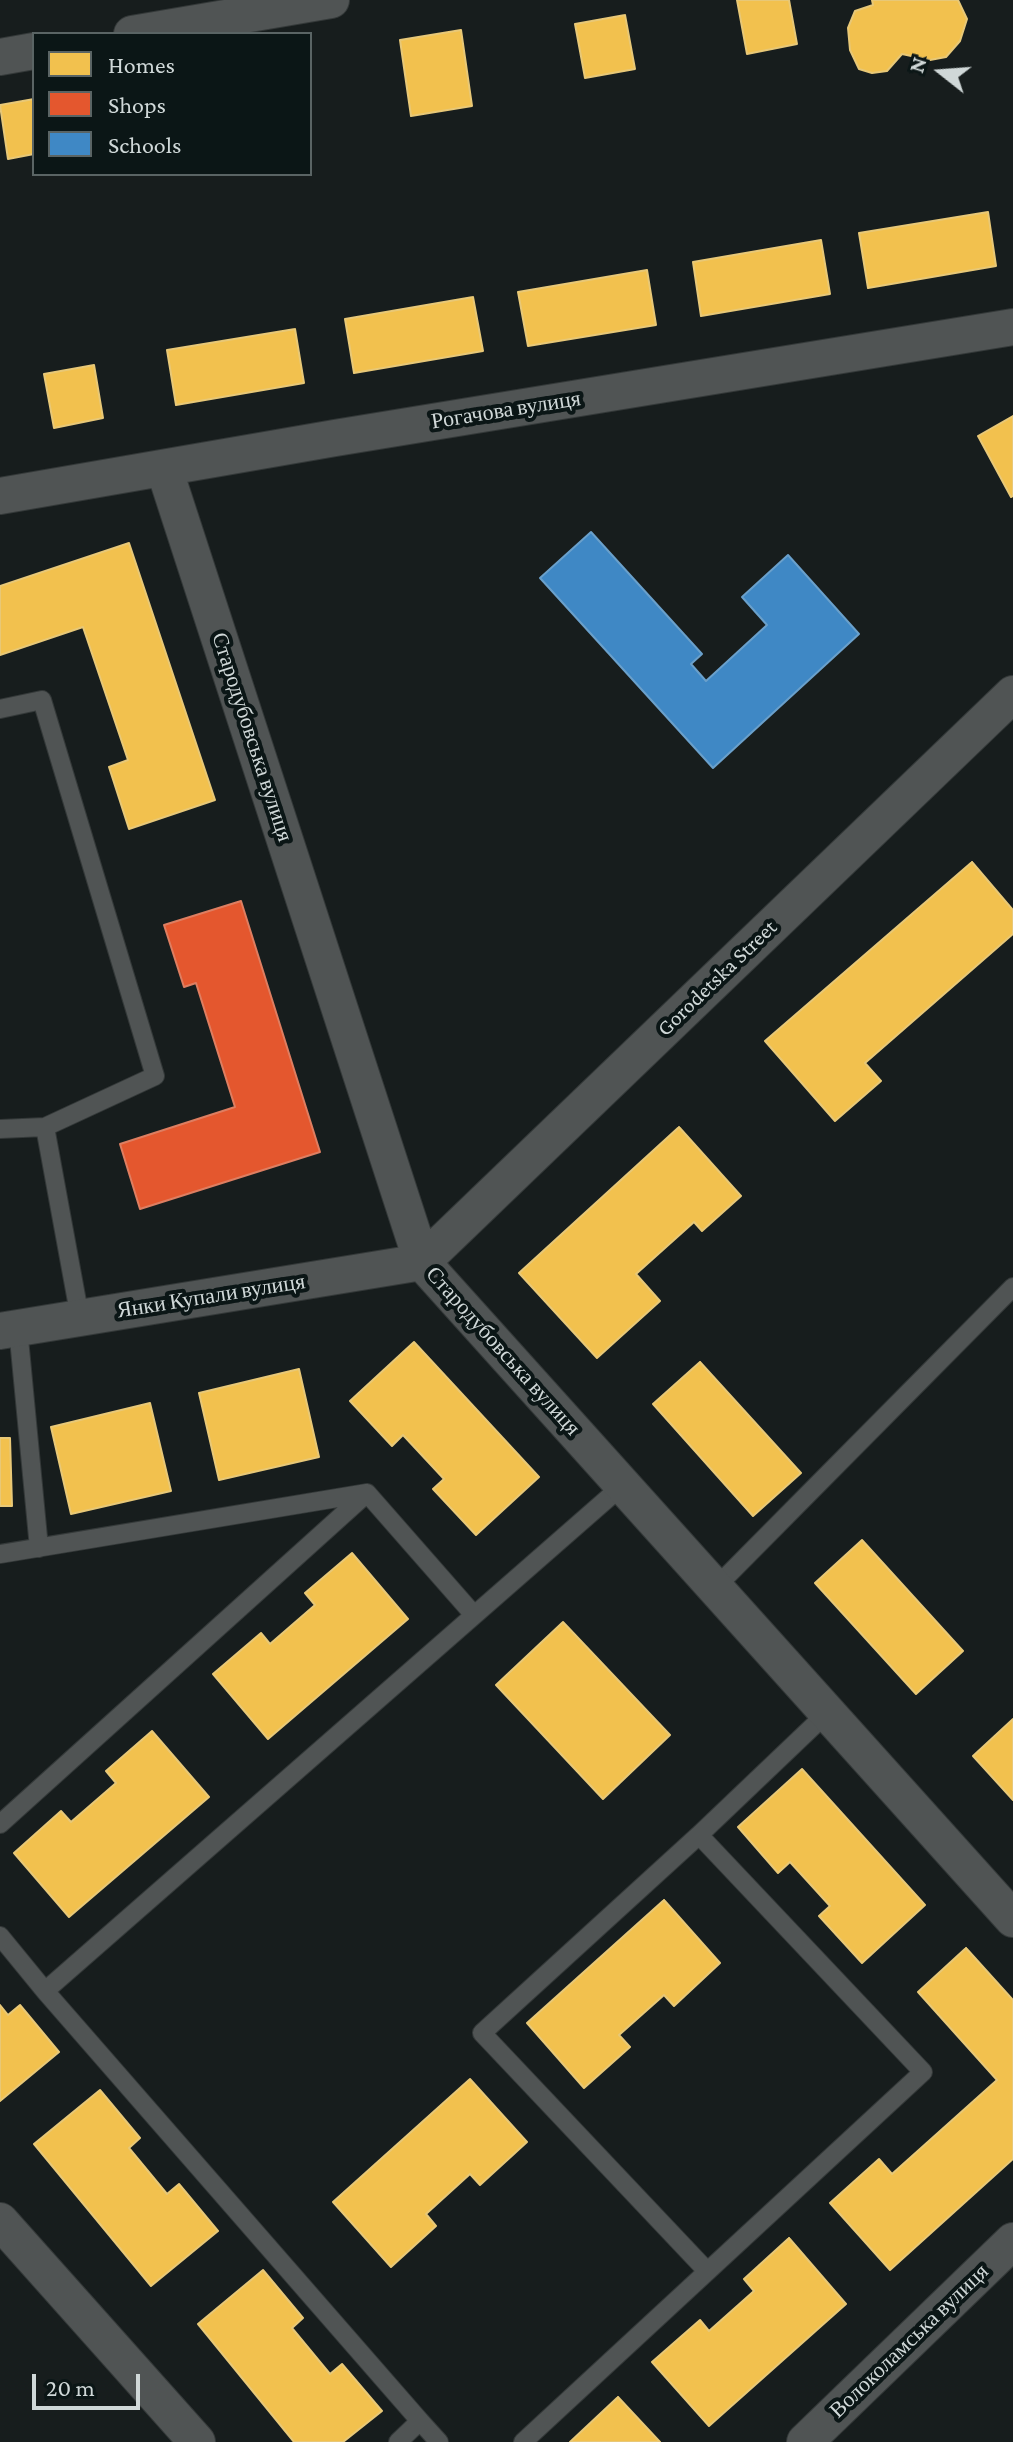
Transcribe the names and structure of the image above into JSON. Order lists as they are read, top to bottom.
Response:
{
  "streets": {
    "street": [
      "Рогачова вулиця",
      "Стародубовська вулиця",
      "Gorodetska Street",
      "Янки Купали вулиця",
      "Волоколамська вулиця"
    ]
  },
  "crossings": [
    ["Рогачова вулиця", "Стародубовська вулиця"],
    ["Стародубовська вулиця", "Gorodetska Street"],
    ["Стародубовська вулиця", "Янки Купали вулиця"],
    ["Gorodetska Street", "Янки Купали вулиця"]
  ],
  "legend": ["Homes", "Shops", "Schools"],
  "scale_bar": "20 m",
  "north": "left"
}
